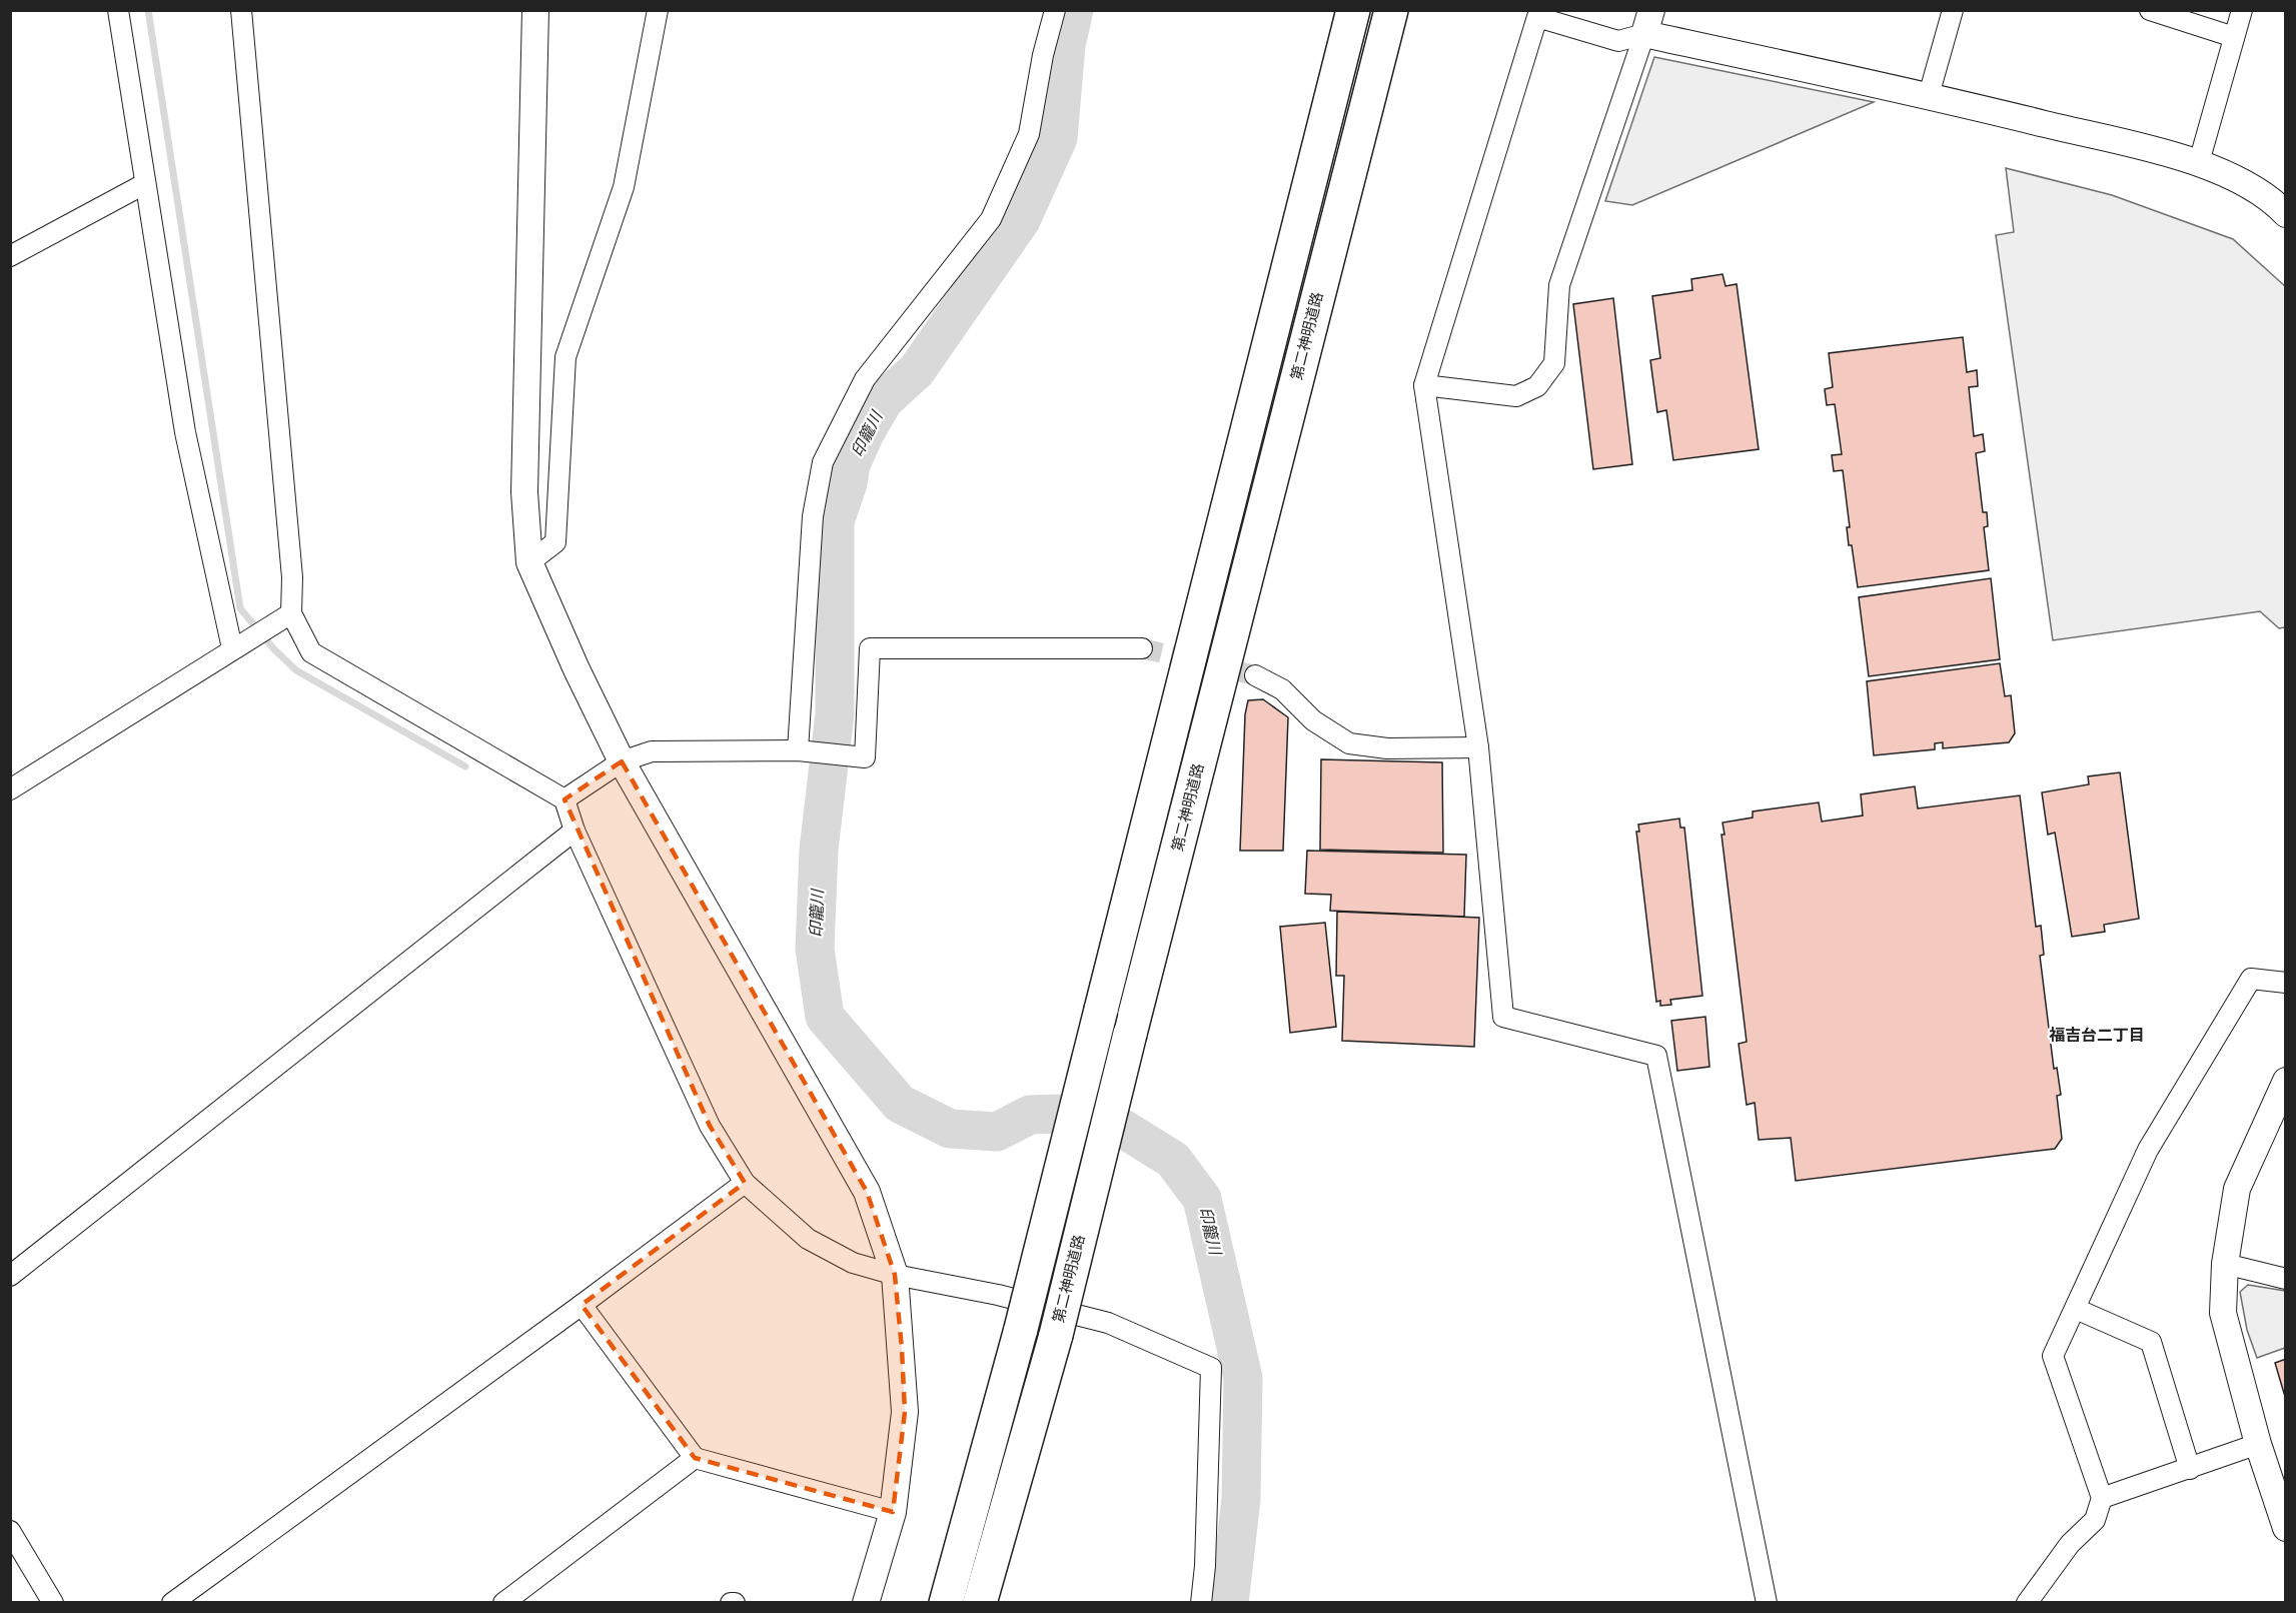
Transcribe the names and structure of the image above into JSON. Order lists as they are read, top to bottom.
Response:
{
  "streets": {
    "highway": ["第二神明道路"]
  },
  "districts": ["福吉台二丁目"],
  "water": ["印籠川"]
}
